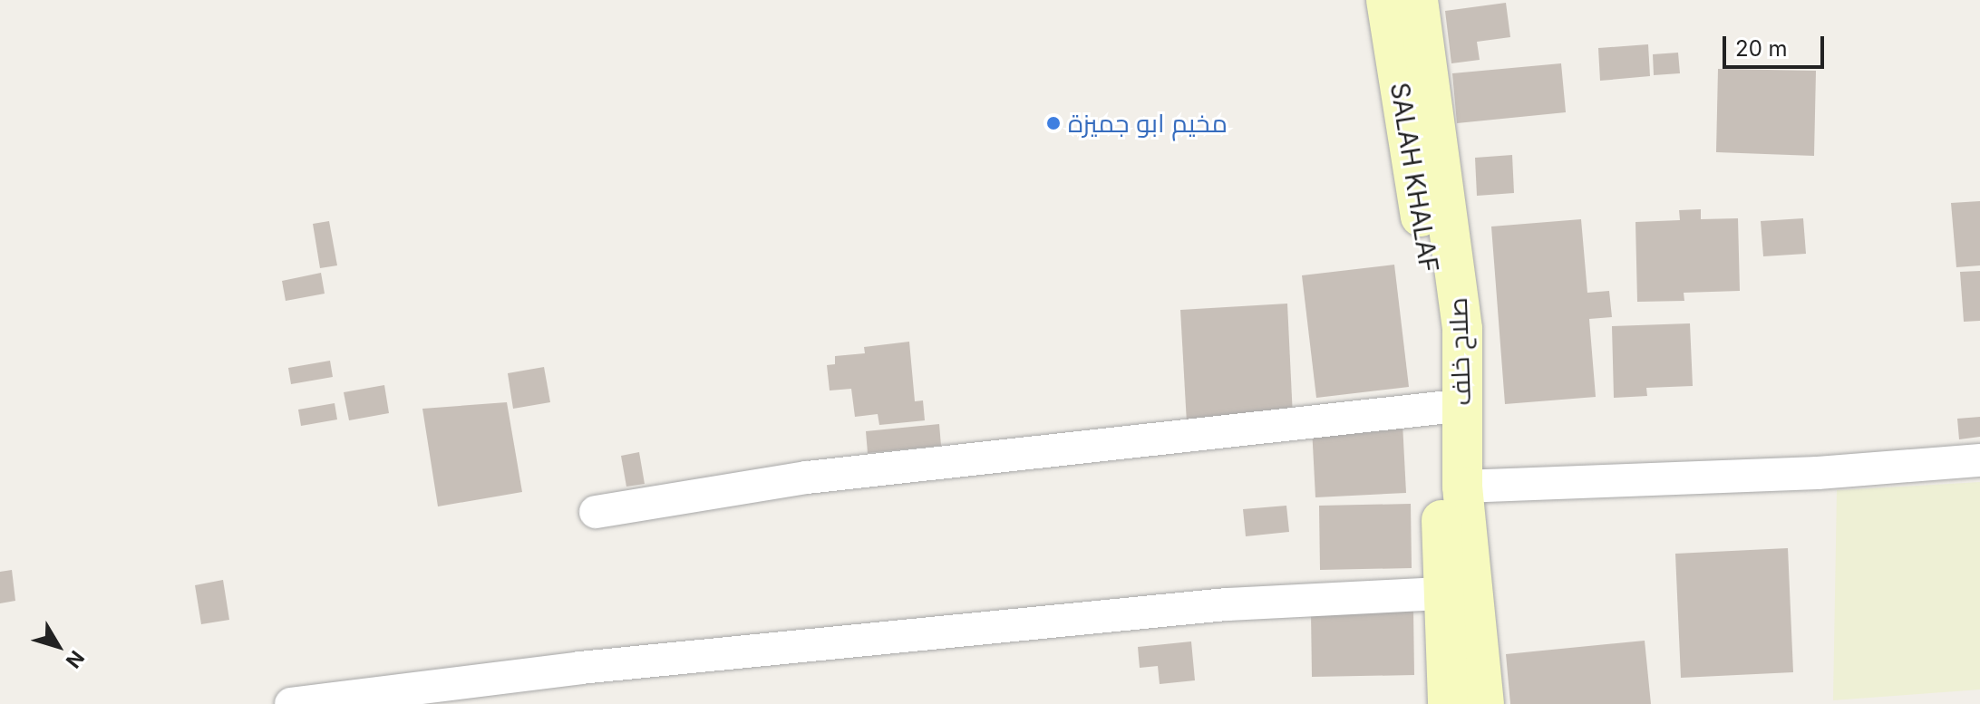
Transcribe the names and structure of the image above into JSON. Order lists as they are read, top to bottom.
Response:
{
  "streets": {
    "main road": ["SALAH KHALAF", "صلاح خلف"]
  },
  "places": ["مخيم ابو جميزة"],
  "scale_bar": "20 m",
  "north": "bottom right"
}
